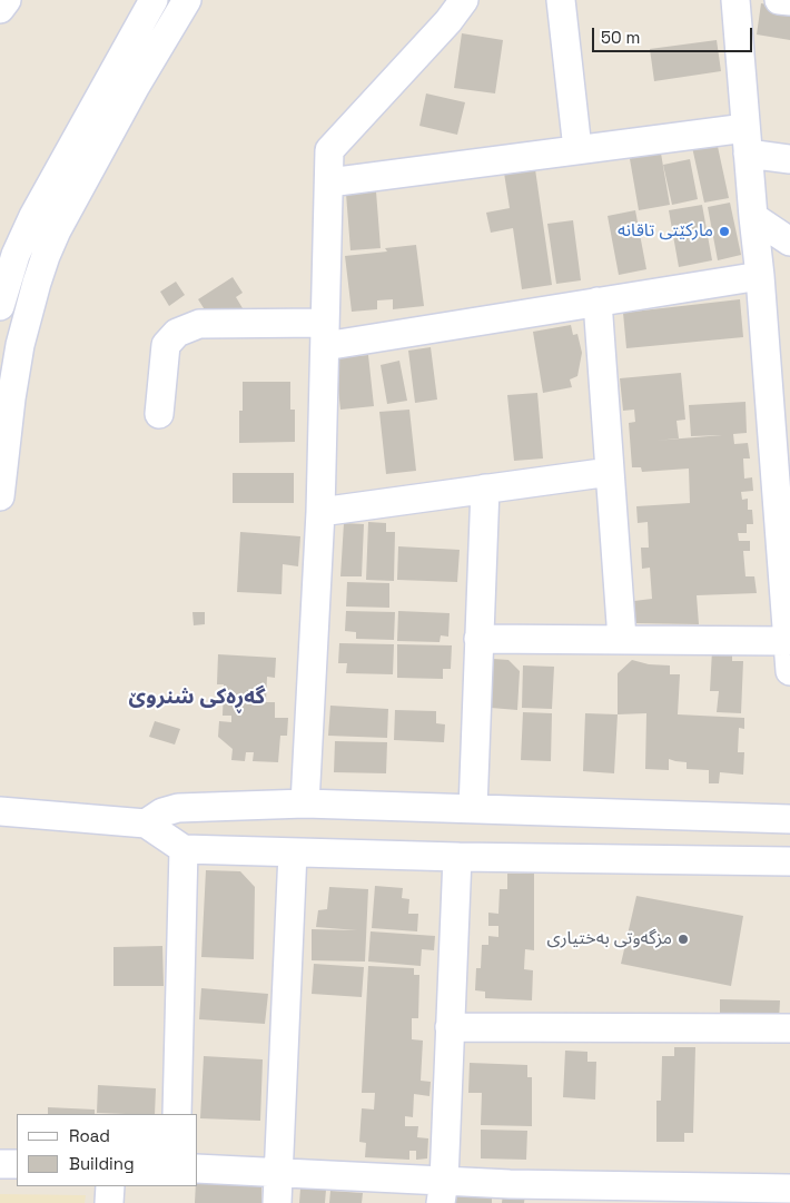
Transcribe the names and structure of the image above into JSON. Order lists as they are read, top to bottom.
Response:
{
  "districts": ["گەڕەکی شنروێ"],
  "places": ["مارکێتی تاقانە", "مزگەوتی بەختیاری"],
  "legend": ["Road", "Building"],
  "scale_bar": "50 m"
}
